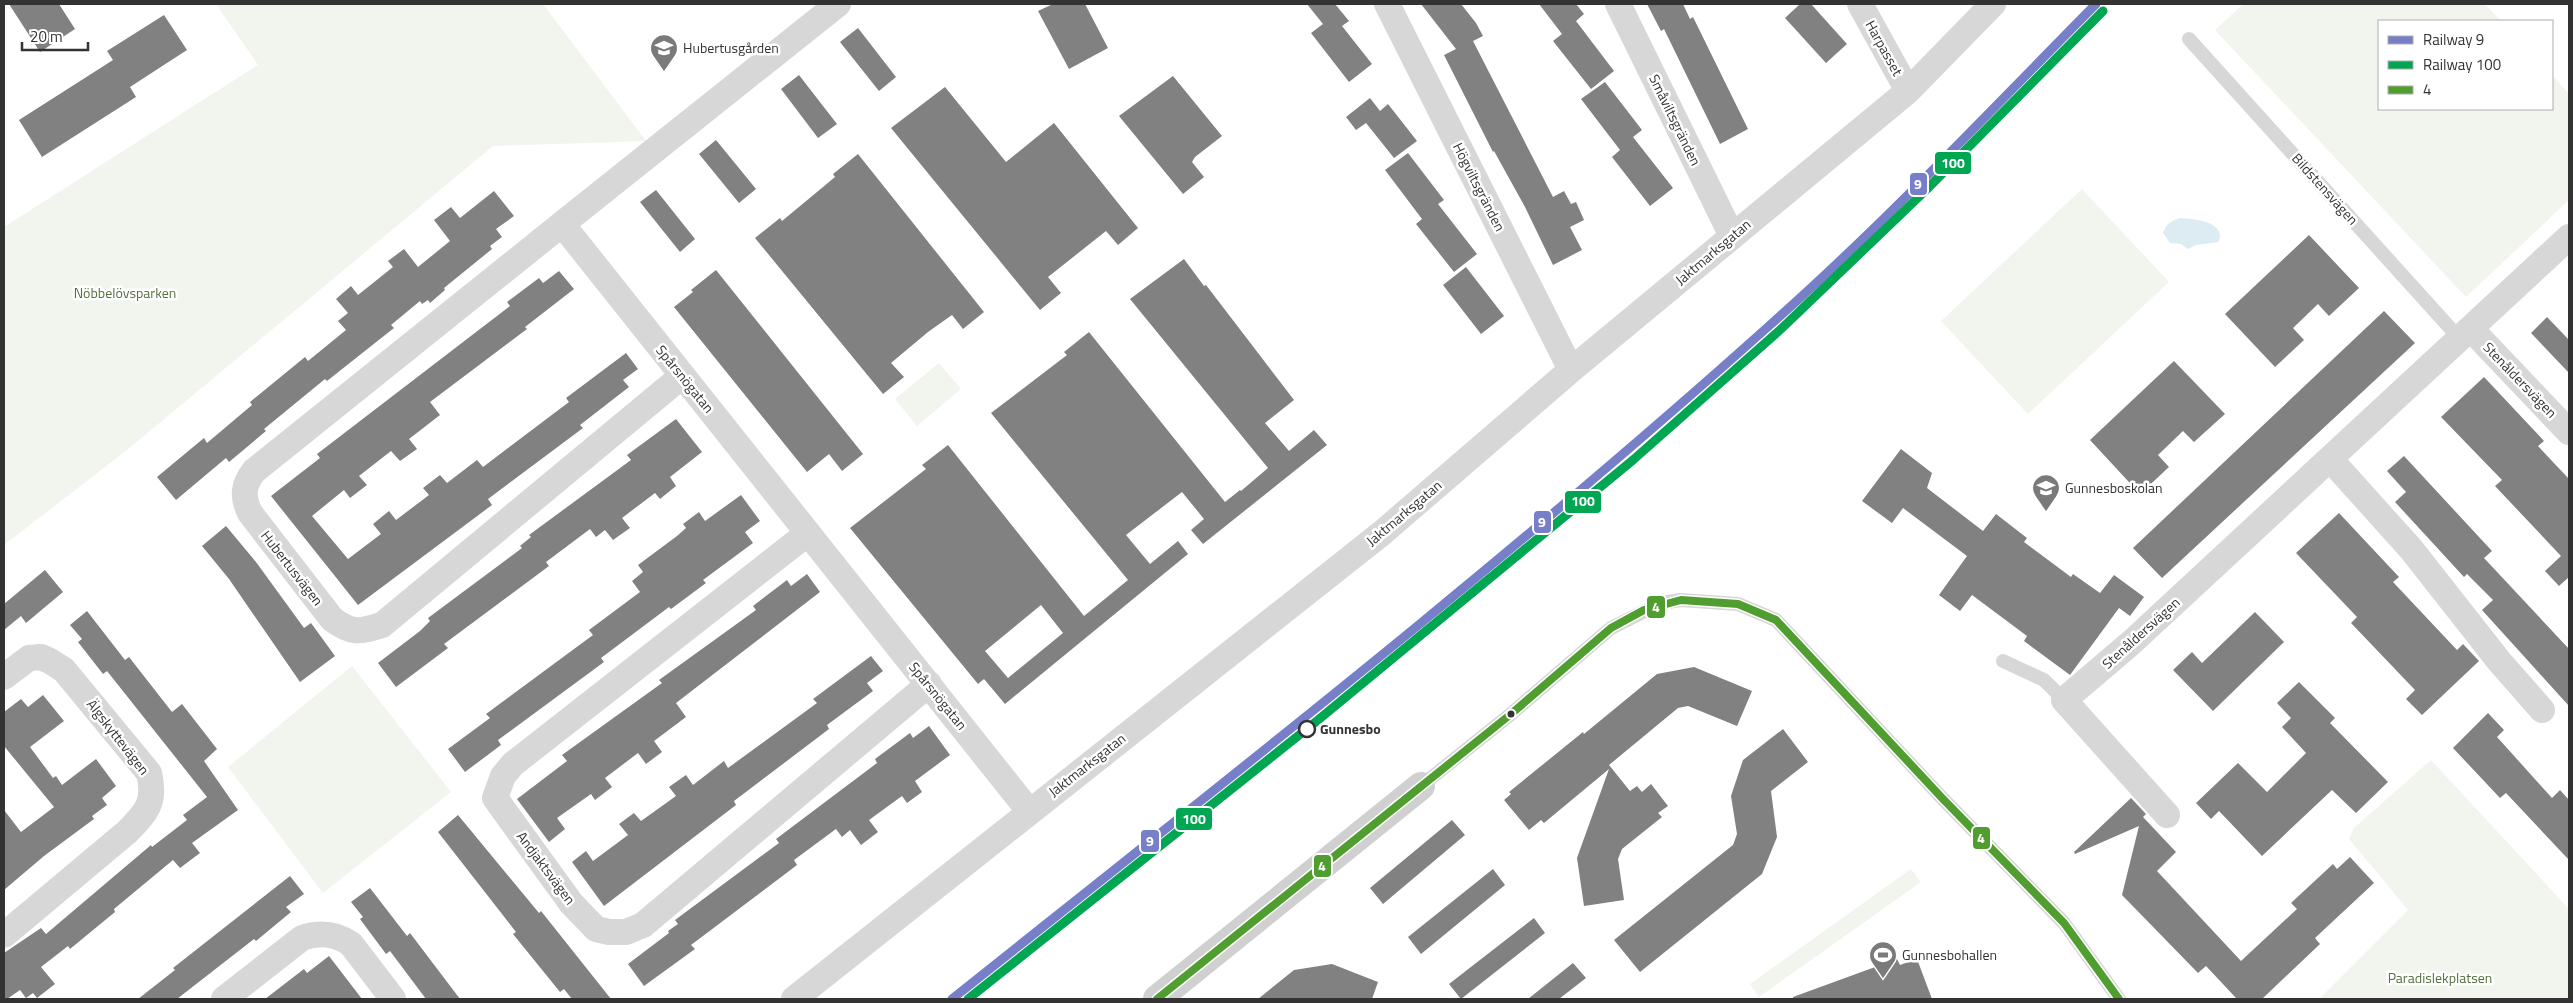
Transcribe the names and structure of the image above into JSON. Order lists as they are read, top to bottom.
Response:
{
  "streets": {
    "street": [
      "Harpasset",
      "Småviltsgränden",
      "Högviltsgränden",
      "Jaktmarksgatan",
      "Spårsnögatan",
      "Stenåldersvägen",
      "Hubertusvägen",
      "Älgskyttevägen",
      "Andjaktsvägen"
    ],
    "lane": ["Bildstensvägen"]
  },
  "crossings": [
    ["Harpasset", "Jaktmarksgatan"],
    ["Småviltsgränden", "Jaktmarksgatan"],
    ["Högviltsgränden", "Jaktmarksgatan"],
    ["Bildstensvägen", "Stenåldersvägen"],
    ["Jaktmarksgatan", "Spårsnögatan"],
    ["Spårsnögatan", "Hubertusvägen"],
    ["Spårsnögatan", "Andjaktsvägen"]
  ],
  "parks": ["Nöbbelövsparken", "Paradislekplatsen"],
  "places": {
    "school or university": ["Hubertusgården", "Gunnesboskolan"],
    "other": ["Gunnesbo"],
    "sports": ["Gunnesbohallen"]
  },
  "lines": ["rail line 9", "rail line 100", "transit line 4"],
  "legend": ["Railway 9", "Railway 100", "4"],
  "scale_bar": "20 m"
}
